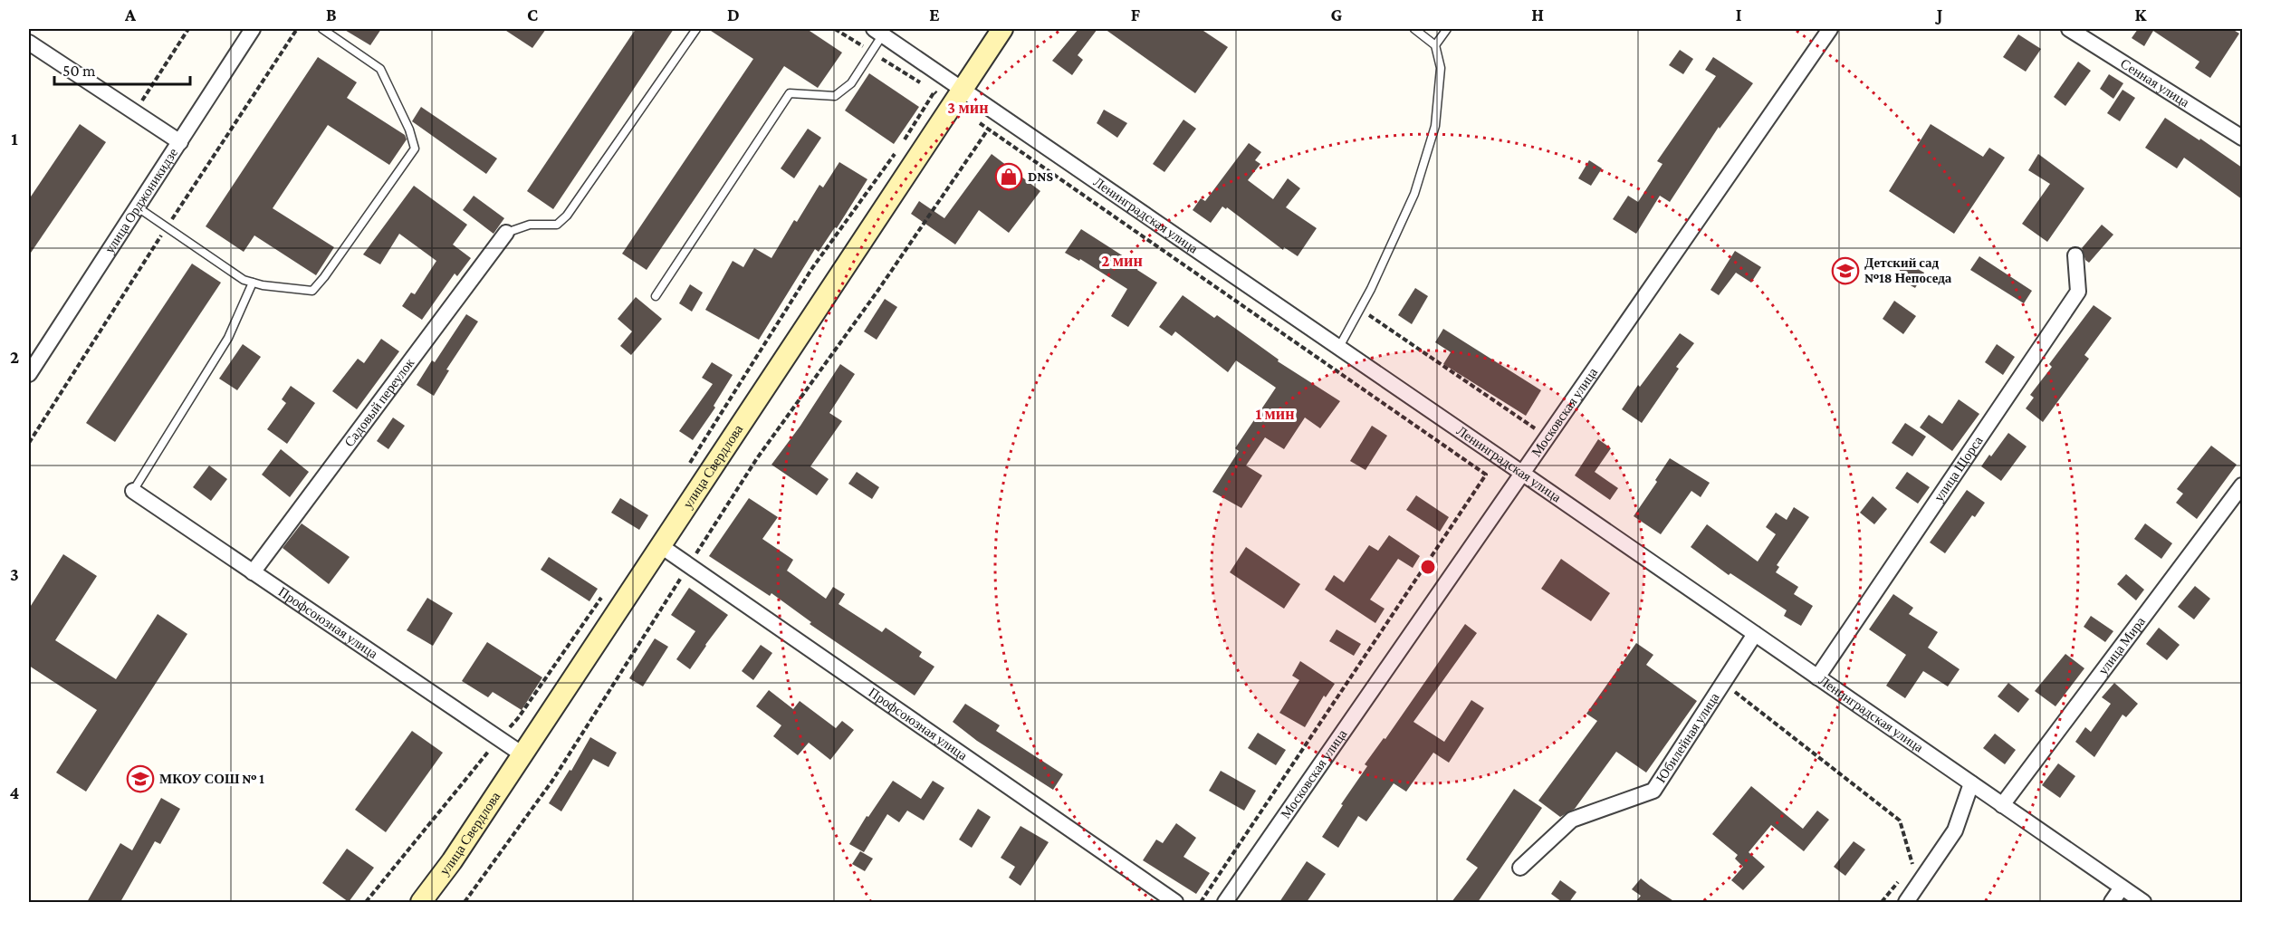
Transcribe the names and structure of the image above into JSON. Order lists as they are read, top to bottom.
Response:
{
  "streets": {
    "street": [
      "Сенная улица",
      "улица Орджоникидзе",
      "Ленинградская улица",
      "Садовый переулок",
      "Московская улица",
      "улица Свердлова",
      "улица Щорса",
      "Профсоюзная улица",
      "улица Мира",
      "Юбилейная улица"
    ]
  },
  "crossings": [
    ["Ленинградская улица", "Московская улица"],
    ["Ленинградская улица", "улица Свердлова"],
    ["Ленинградская улица", "улица Щорса"],
    ["Ленинградская улица", "улица Мира"],
    ["Ленинградская улица", "Юбилейная улица"],
    ["Садовый переулок", "Профсоюзная улица"],
    ["улица Свердлова", "Профсоюзная улица"]
  ],
  "places": {
    "shop": ["DNS"],
    "school or university": ["Детский сад №18 Непоседа", "МКОУ СОШ № 1"]
  },
  "scale_bar": "50 m",
  "grid": {
    "columns": [
      "A",
      "B",
      "C",
      "D",
      "E",
      "F",
      "G",
      "H",
      "I",
      "J",
      "K"
    ],
    "rows": [
      "1",
      "2",
      "3",
      "4"
    ]
  },
  "rings": ["3 мин", "2 мин", "1 мин"]
}
